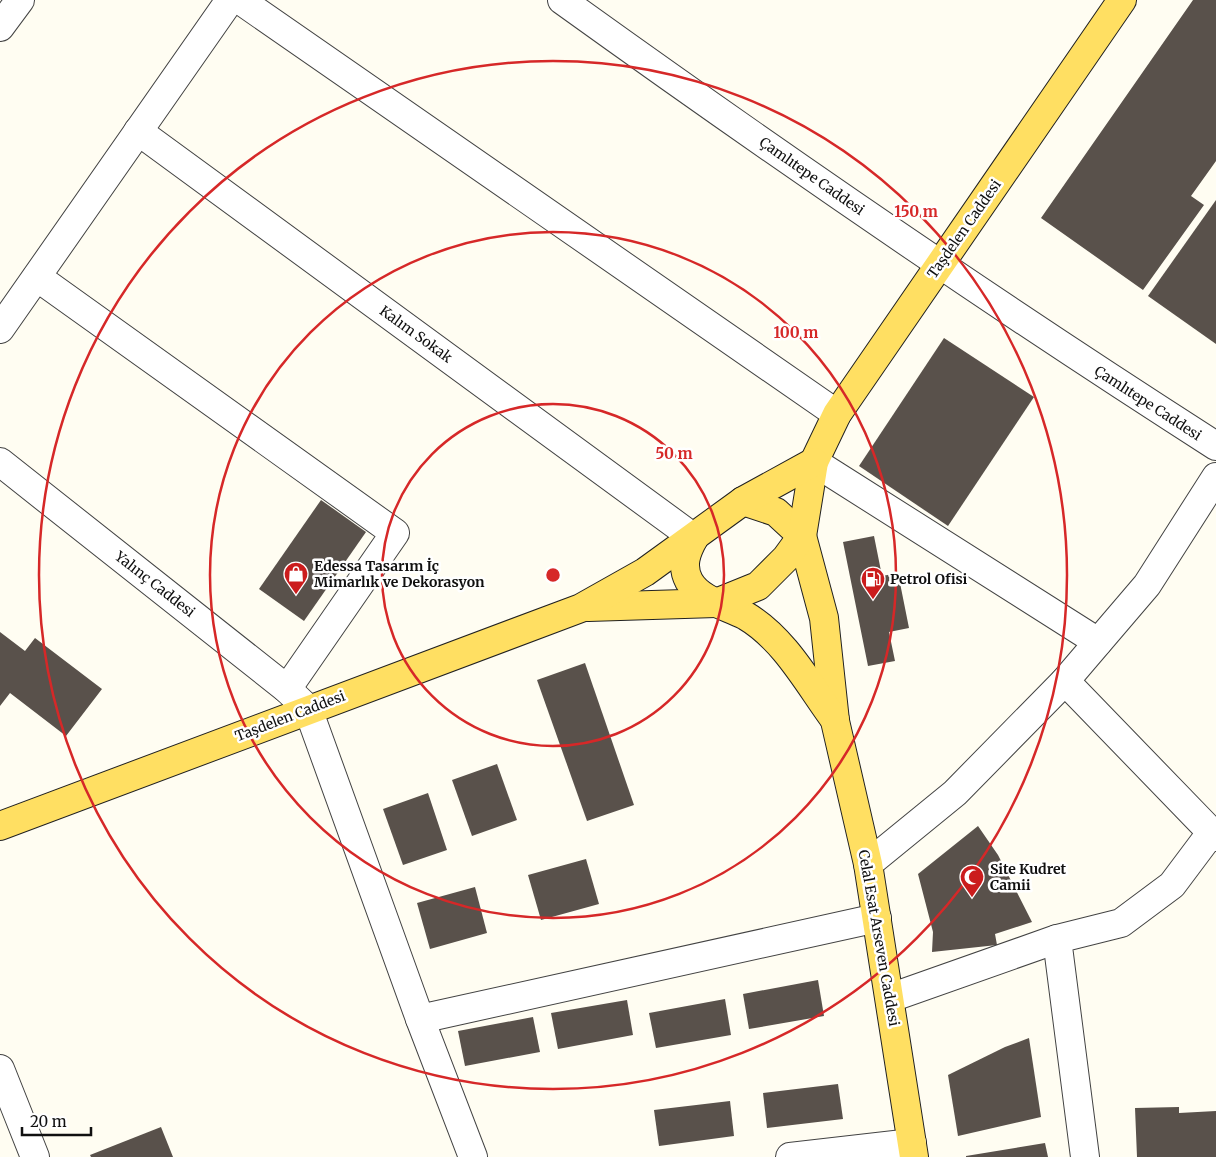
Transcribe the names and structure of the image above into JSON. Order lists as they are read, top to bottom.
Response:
{
  "streets": {
    "main road": ["Taşdelen Caddesi", "Celal Esat Arseven Caddesi"],
    "street": ["Çamlıtepe Caddesi", "Kalım Sokak", "Yalınç Caddesi"]
  },
  "crossings": [
    ["Çamlıtepe Caddesi", "Taşdelen Caddesi"],
    ["Taşdelen Caddesi", "Kalım Sokak"],
    ["Taşdelen Caddesi", "Yalınç Caddesi"],
    ["Taşdelen Caddesi", "Celal Esat Arseven Caddesi"],
    ["Kalım Sokak", "Celal Esat Arseven Caddesi"]
  ],
  "places": {
    "shop": ["Edessa Tasarım İç Mimarlık ve Dekorasyon"],
    "fuel station": ["Petrol Ofisi"],
    "mosque": ["Site Kudret Camii"]
  },
  "scale_bar": "20 m",
  "rings": ["150 m", "100 m", "50 m"]
}
